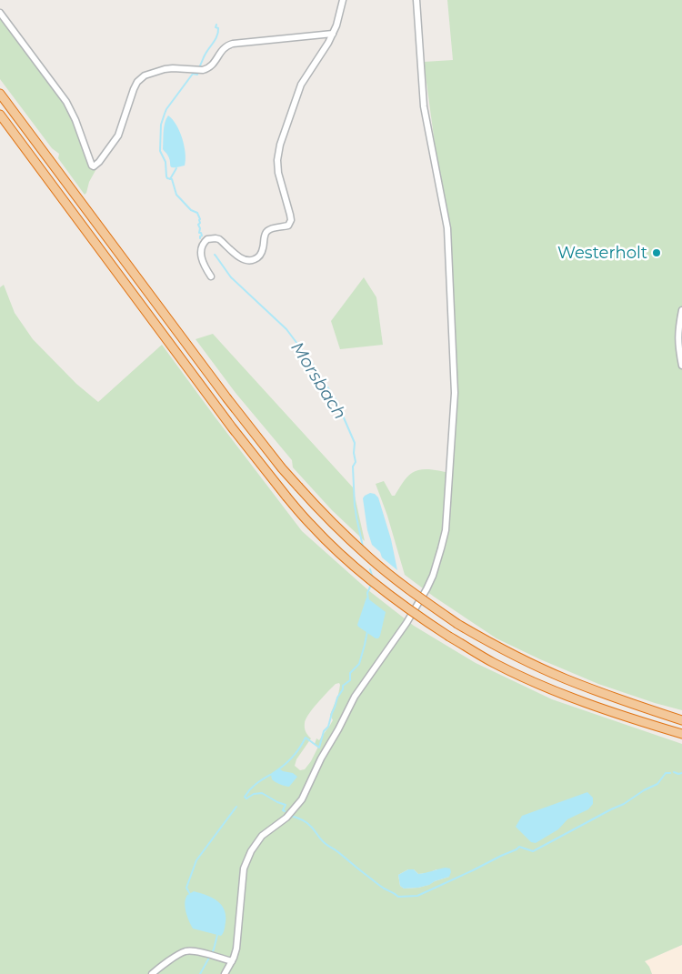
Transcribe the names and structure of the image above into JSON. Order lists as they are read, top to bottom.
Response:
{
  "water": ["Morsbach"],
  "places": ["Westerholt"]
}
